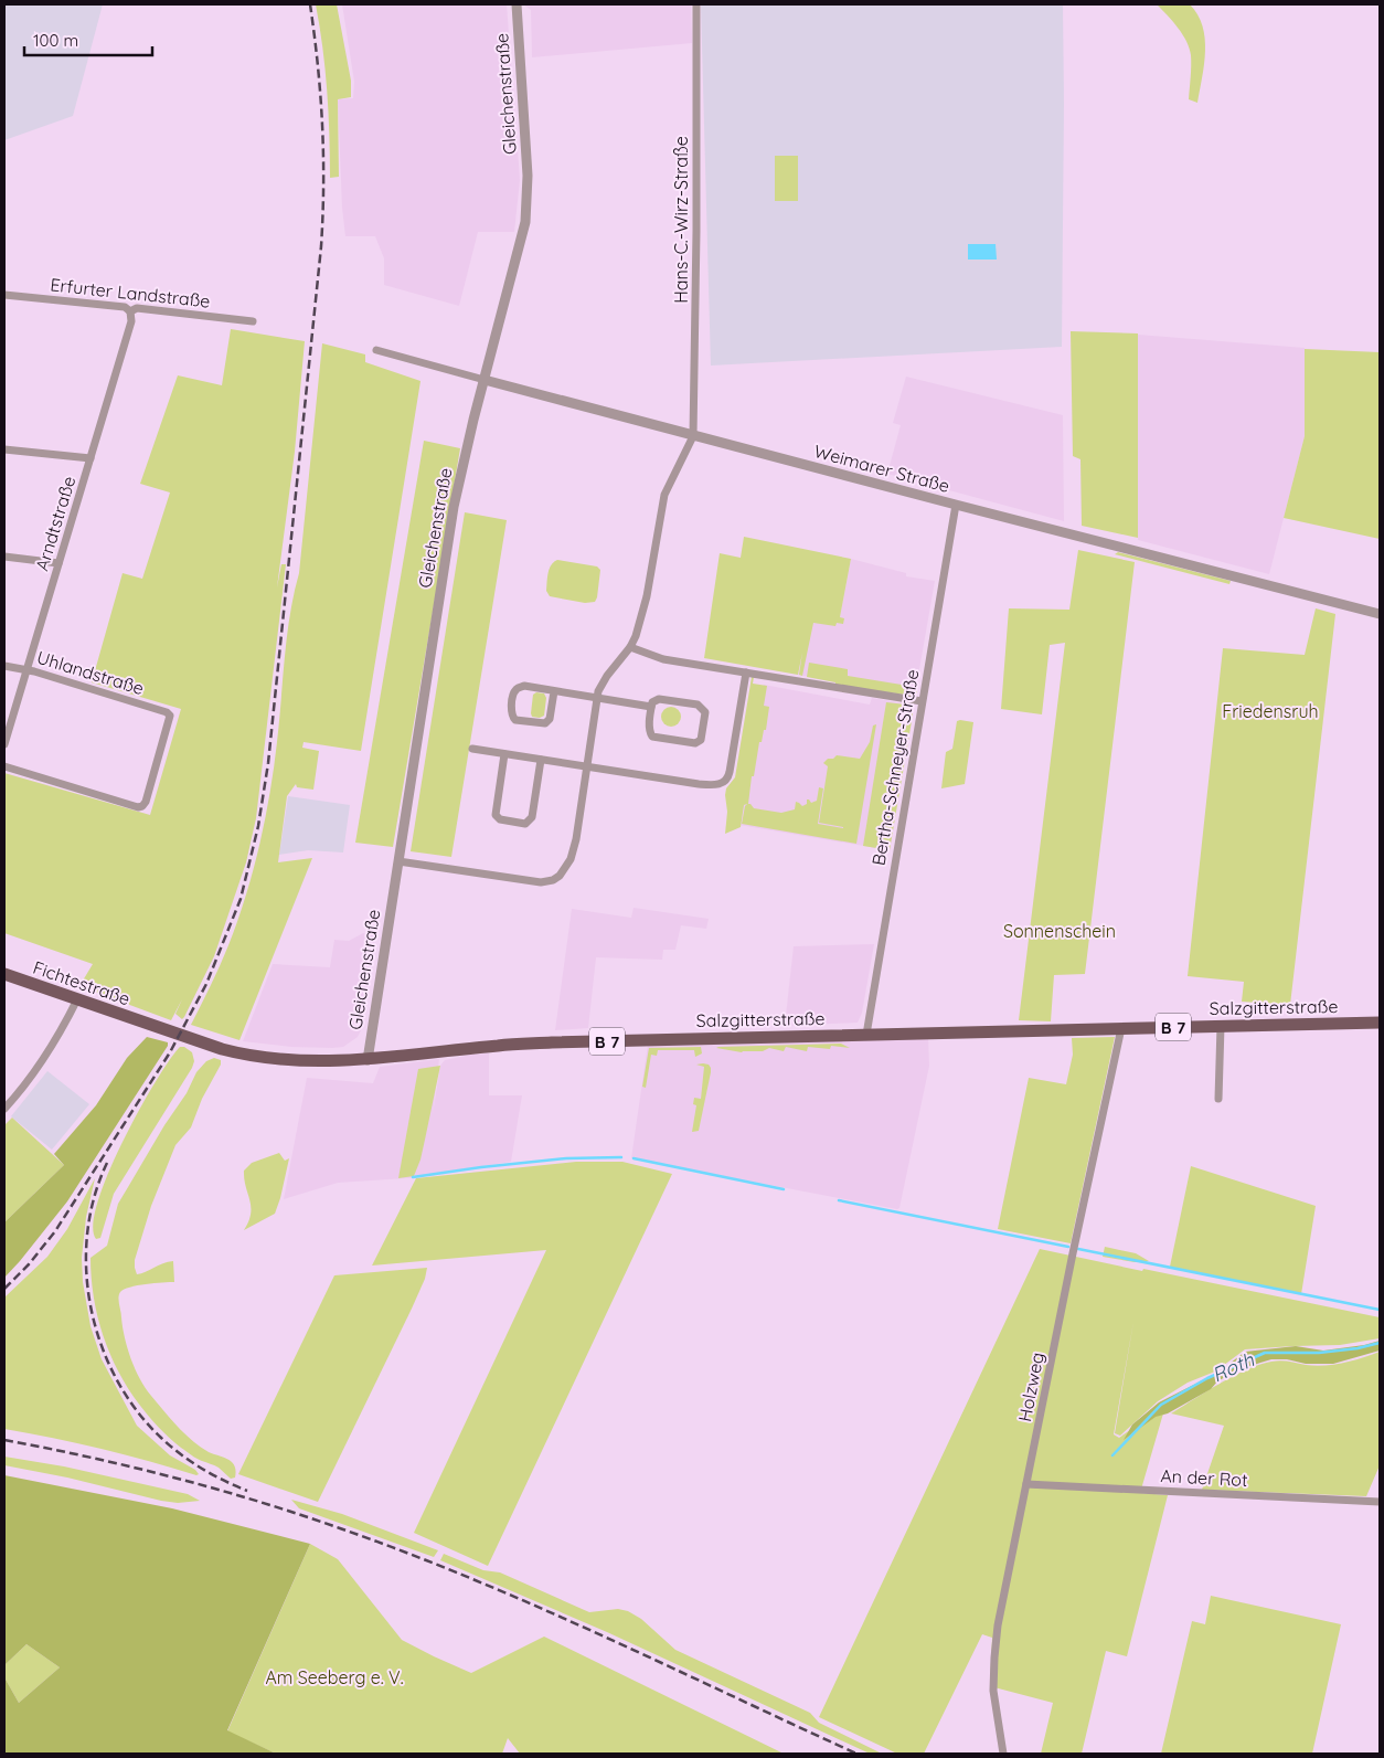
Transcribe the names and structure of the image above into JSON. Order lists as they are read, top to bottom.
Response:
{
  "streets": {
    "main road": ["Fichtestraße", "Salzgitterstraße", "B 7"],
    "street": [
      "Gleichenstraße",
      "Hans-C.-Wirz-Straße",
      "Erfurter Landstraße",
      "Weimarer Straße",
      "Arndtstraße",
      "Uhlandstraße",
      "Bertha-Schneyer-Straße",
      "Holzweg",
      "An der Rot"
    ]
  },
  "crossings": [
    ["Gleichenstraße", "Weimarer Straße"],
    ["Gleichenstraße", "Salzgitterstraße"],
    ["Hans-C.-Wirz-Straße", "Weimarer Straße"],
    ["Erfurter Landstraße", "Arndtstraße"],
    ["Weimarer Straße", "Bertha-Schneyer-Straße"],
    ["Arndtstraße", "Uhlandstraße"],
    ["Bertha-Schneyer-Straße", "Salzgitterstraße"],
    ["Fichtestraße", "Salzgitterstraße"],
    ["Salzgitterstraße", "Holzweg"],
    ["Holzweg", "An der Rot"]
  ],
  "water": ["Roth"],
  "parks": ["Friedensruh", "Sonnenschein", "Am Seeberg e. V."],
  "scale_bar": "100 m"
}
